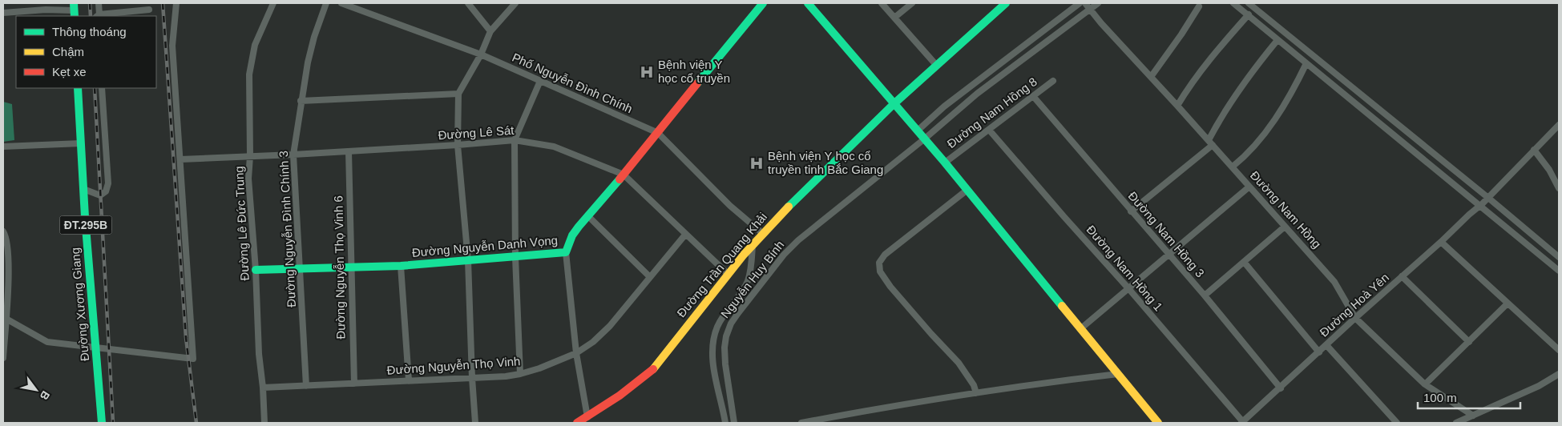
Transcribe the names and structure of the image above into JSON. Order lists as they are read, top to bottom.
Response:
{
  "streets": {
    "street": [
      "Phố Nguyễn Đình Chính",
      "Đường Nam Hồng 8",
      "Đường Lê Sát",
      "Đường Nam Hồng",
      "Đường Lê Đức Trung",
      "ĐT.295B",
      "Đường Nguyễn Đình Chính 3",
      "Đường Nam Hồng 3",
      "Đường Nguyễn Danh Vọng",
      "Đường Trần Quang Khải",
      "Đường Nguyễn Thọ Vinh 6",
      "Đường Nam Hồng 1",
      "Nguyễn Huy Bính",
      "Đường Xương Giang",
      "Đường Hoà Yên",
      "Đường Nguyễn Thọ Vinh"
    ]
  },
  "crossings": [
    ["Phố Nguyễn Đình Chính", "Đường Nguyễn Danh Vọng"],
    ["Phố Nguyễn Đình Chính", "Đường Trần Quang Khải"],
    ["Đường Nam Hồng 8", "Đường Nam Hồng 3"],
    ["Đường Nam Hồng 8", "Đường Nam Hồng 1"],
    ["Đường Lê Sát", "Đường Lê Đức Trung"],
    ["Đường Lê Sát", "Đường Nguyễn Đình Chính 3"],
    ["Đường Lê Sát", "Đường Nguyễn Danh Vọng"],
    ["Đường Lê Sát", "Đường Trần Quang Khải"],
    ["Đường Lê Sát", "Đường Nguyễn Thọ Vinh 6"],
    ["Đường Lê Sát", "Đường Nguyễn Thọ Vinh"],
    ["Đường Nam Hồng", "Đường Hoà Yên"],
    ["Đường Lê Đức Trung", "Đường Nguyễn Danh Vọng"],
    ["Đường Lê Đức Trung", "Đường Nguyễn Thọ Vinh"],
    ["Đường Nguyễn Đình Chính 3", "Đường Nguyễn Danh Vọng"],
    ["Đường Nguyễn Đình Chính 3", "Đường Nguyễn Thọ Vinh"],
    ["Đường Nam Hồng 3", "Đường Hoà Yên"],
    ["Đường Nguyễn Danh Vọng", "Đường Nguyễn Thọ Vinh 6"],
    ["Đường Nguyễn Thọ Vinh 6", "Đường Nguyễn Thọ Vinh"],
    ["Đường Nam Hồng 1", "Đường Hoà Yên"]
  ],
  "places": {
    "hospital": ["Bệnh viện Y học cổ truyền", "Bệnh viện Y học cổ truyền tỉnh Bắc Giang"]
  },
  "legend": ["Thông thoáng", "Chậm", "Kẹt xe"],
  "scale_bar": "100 m",
  "north": "bottom right"
}
